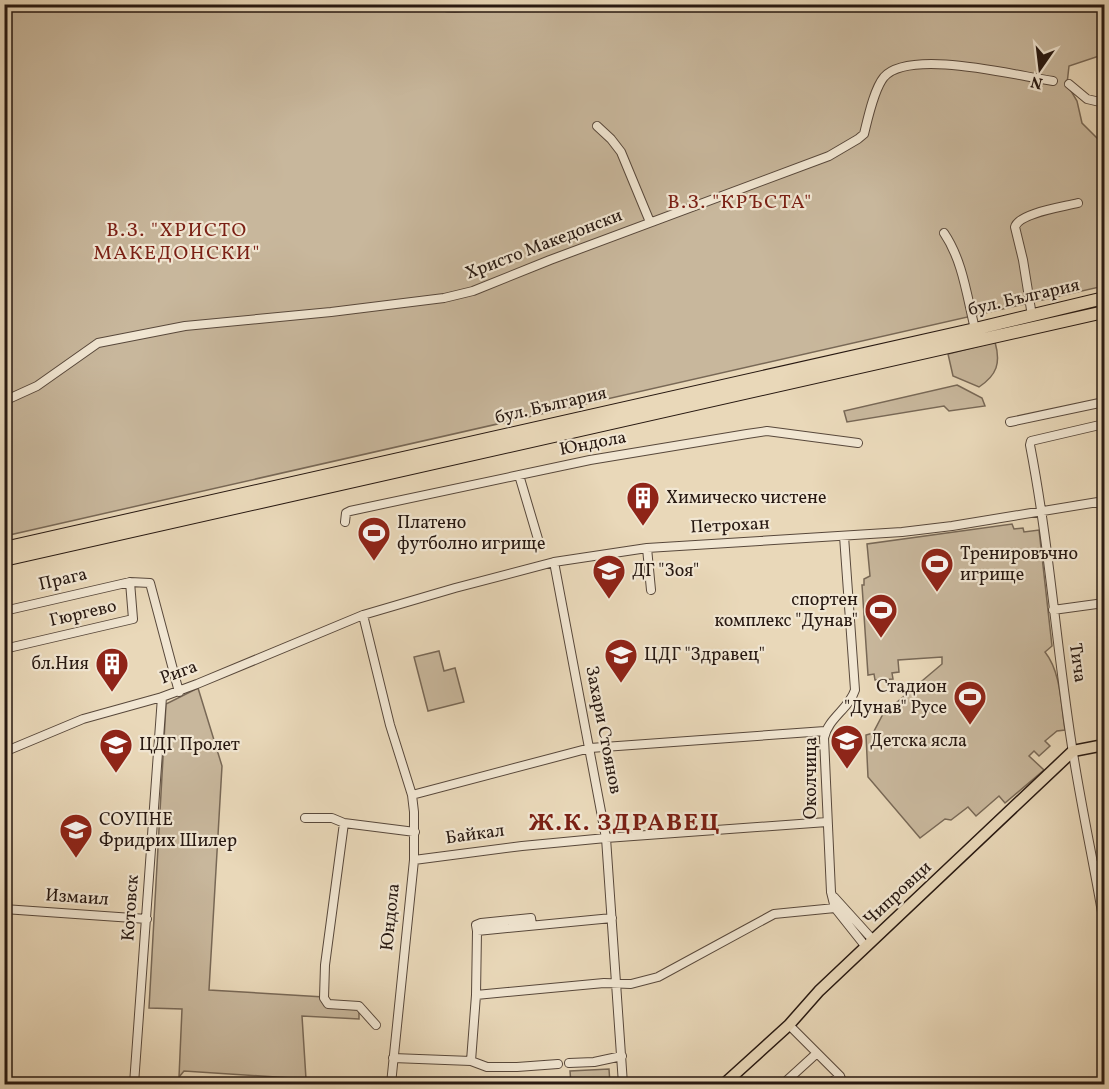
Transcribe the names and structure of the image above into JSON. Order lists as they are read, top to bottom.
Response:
{
  "streets": {
    "highway": ["бул. България"],
    "main road": ["Чипровци"],
    "street": [
      "Христо Македонски",
      "Юндола",
      "Петрохан",
      "Прага",
      "Гюргево",
      "Тича",
      "Рига",
      "Захари Стоянов",
      "Околчица",
      "Байкал",
      "Измаил",
      "Котовск"
    ]
  },
  "crossings": [
    ["Юндола", "Петрохан"],
    ["Юндола", "Рига"],
    ["Юндола", "Байкал"],
    ["Петрохан", "Тича"],
    ["Петрохан", "Рига"],
    ["Петрохан", "Захари Стоянов"],
    ["Петрохан", "Околчица"],
    ["Прага", "Гюргево"],
    ["Тича", "Чипровци"],
    ["Рига", "Котовск"],
    ["Захари Стоянов", "Байкал"],
    ["Околчица", "Байкал"],
    ["Измаил", "Котовск"]
  ],
  "districts": ["В.З. \"КРЪСТА\"", "В.З. \"ХРИСТО МАКЕДОНСКИ\"", "Ж.К. ЗДРАВЕЦ"],
  "places": {
    "building": ["Химическо чистене", "бл.Ния"],
    "sports": [
      "Платено футболно игрище",
      "Тренировъчно игрище",
      "спортен комплекс \"Дунав\"",
      "Стадион \"Дунав\" Русе"
    ],
    "school or university": [
      "ДГ \"Зоя\"",
      "ЦДГ \"Здравец\"",
      "Детска ясла",
      "ЦДГ Пролет",
      "СОУПНЕ Фридрих Шилер"
    ]
  },
  "north": "bottom"
}
